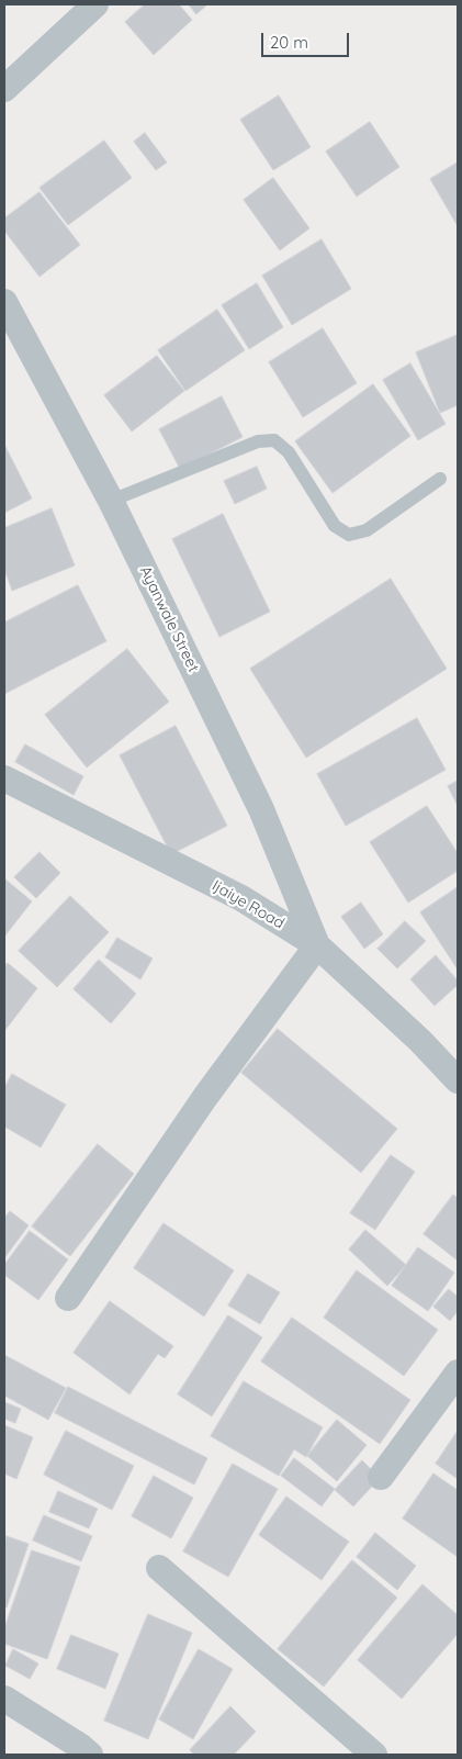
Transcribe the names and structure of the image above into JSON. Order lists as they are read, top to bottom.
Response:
{
  "streets": {
    "street": ["Ayanwale Street", "Ijaiye Road"]
  },
  "crossings": [
    ["Ayanwale Street", "Ijaiye Road"]
  ],
  "scale_bar": "20 m"
}
